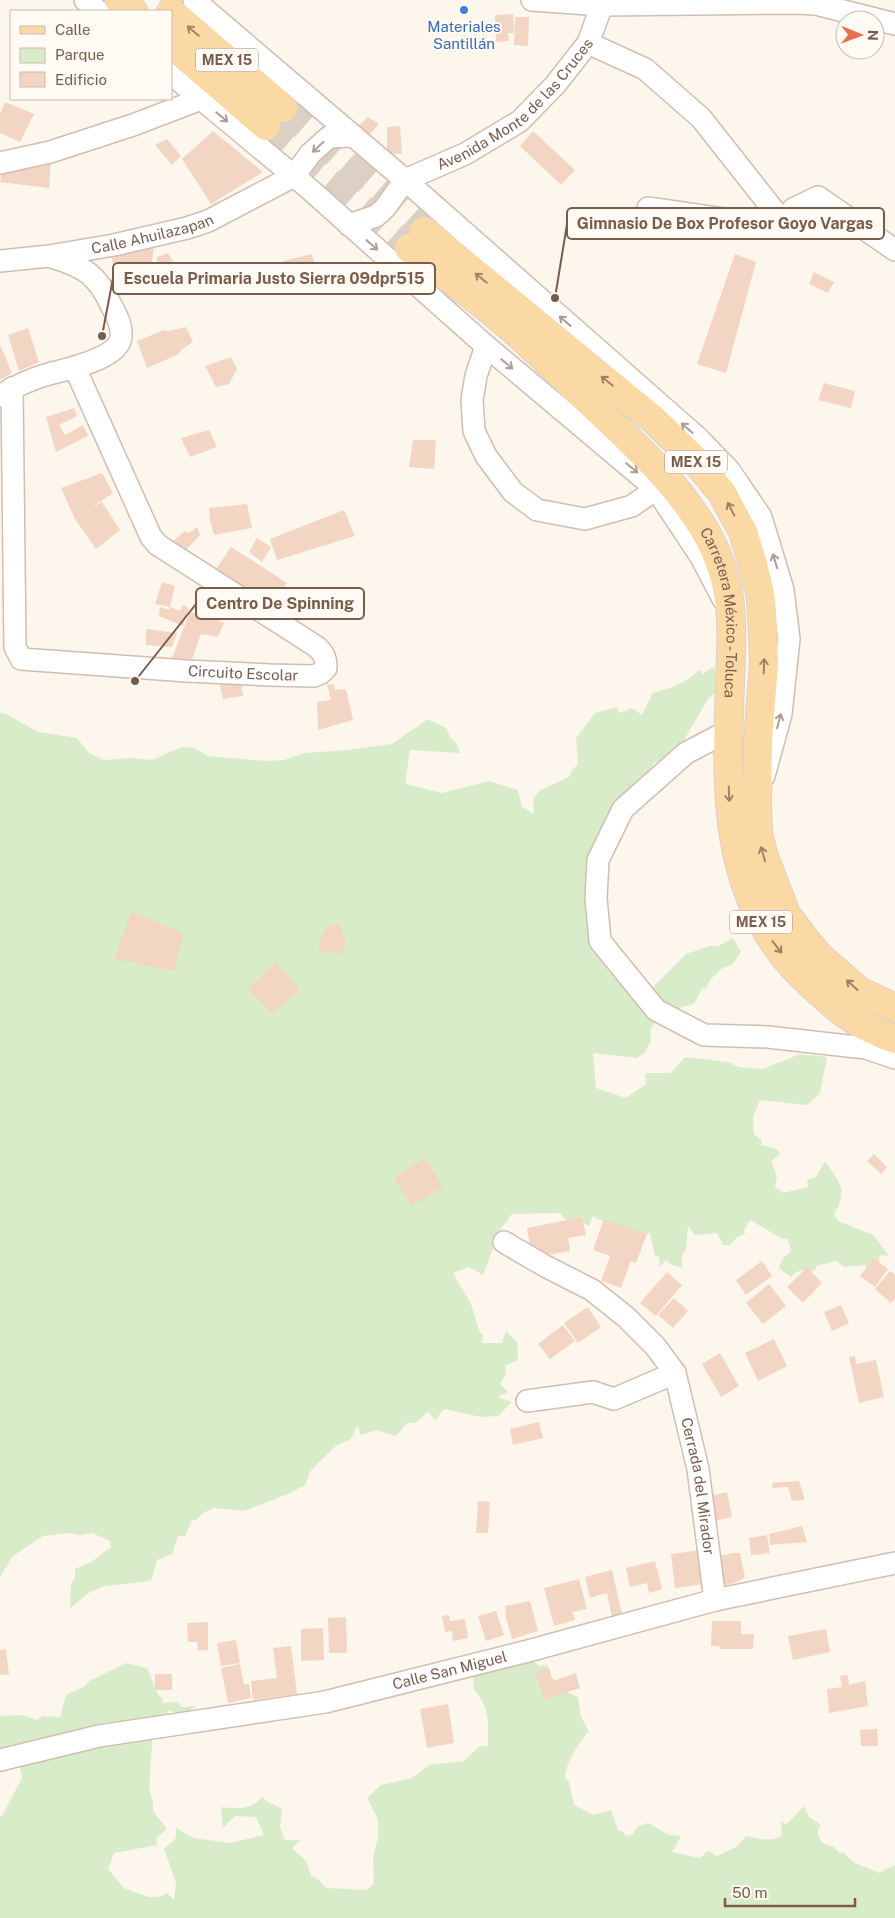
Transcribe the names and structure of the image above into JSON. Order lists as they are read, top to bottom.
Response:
{
  "streets": {
    "main road": ["MEX 15", "Carretera México - Toluca"],
    "street": [
      "Avenida Monte de las Cruces",
      "Calle Ahuilazapan",
      "Circuito Escolar",
      "Cerrada del Mirador",
      "Calle San Miguel"
    ]
  },
  "crossings": [
    ["Cerrada del Mirador", "Calle San Miguel"]
  ],
  "places": [
    "Materiales Santillán",
    "Gimnasio De Box Profesor Goyo Vargas",
    "Escuela Primaria Justo Sierra 09dpr515",
    "Centro De Spinning"
  ],
  "legend": ["Calle", "Parque", "Edificio"],
  "scale_bar": "50 m",
  "north": "right"
}
